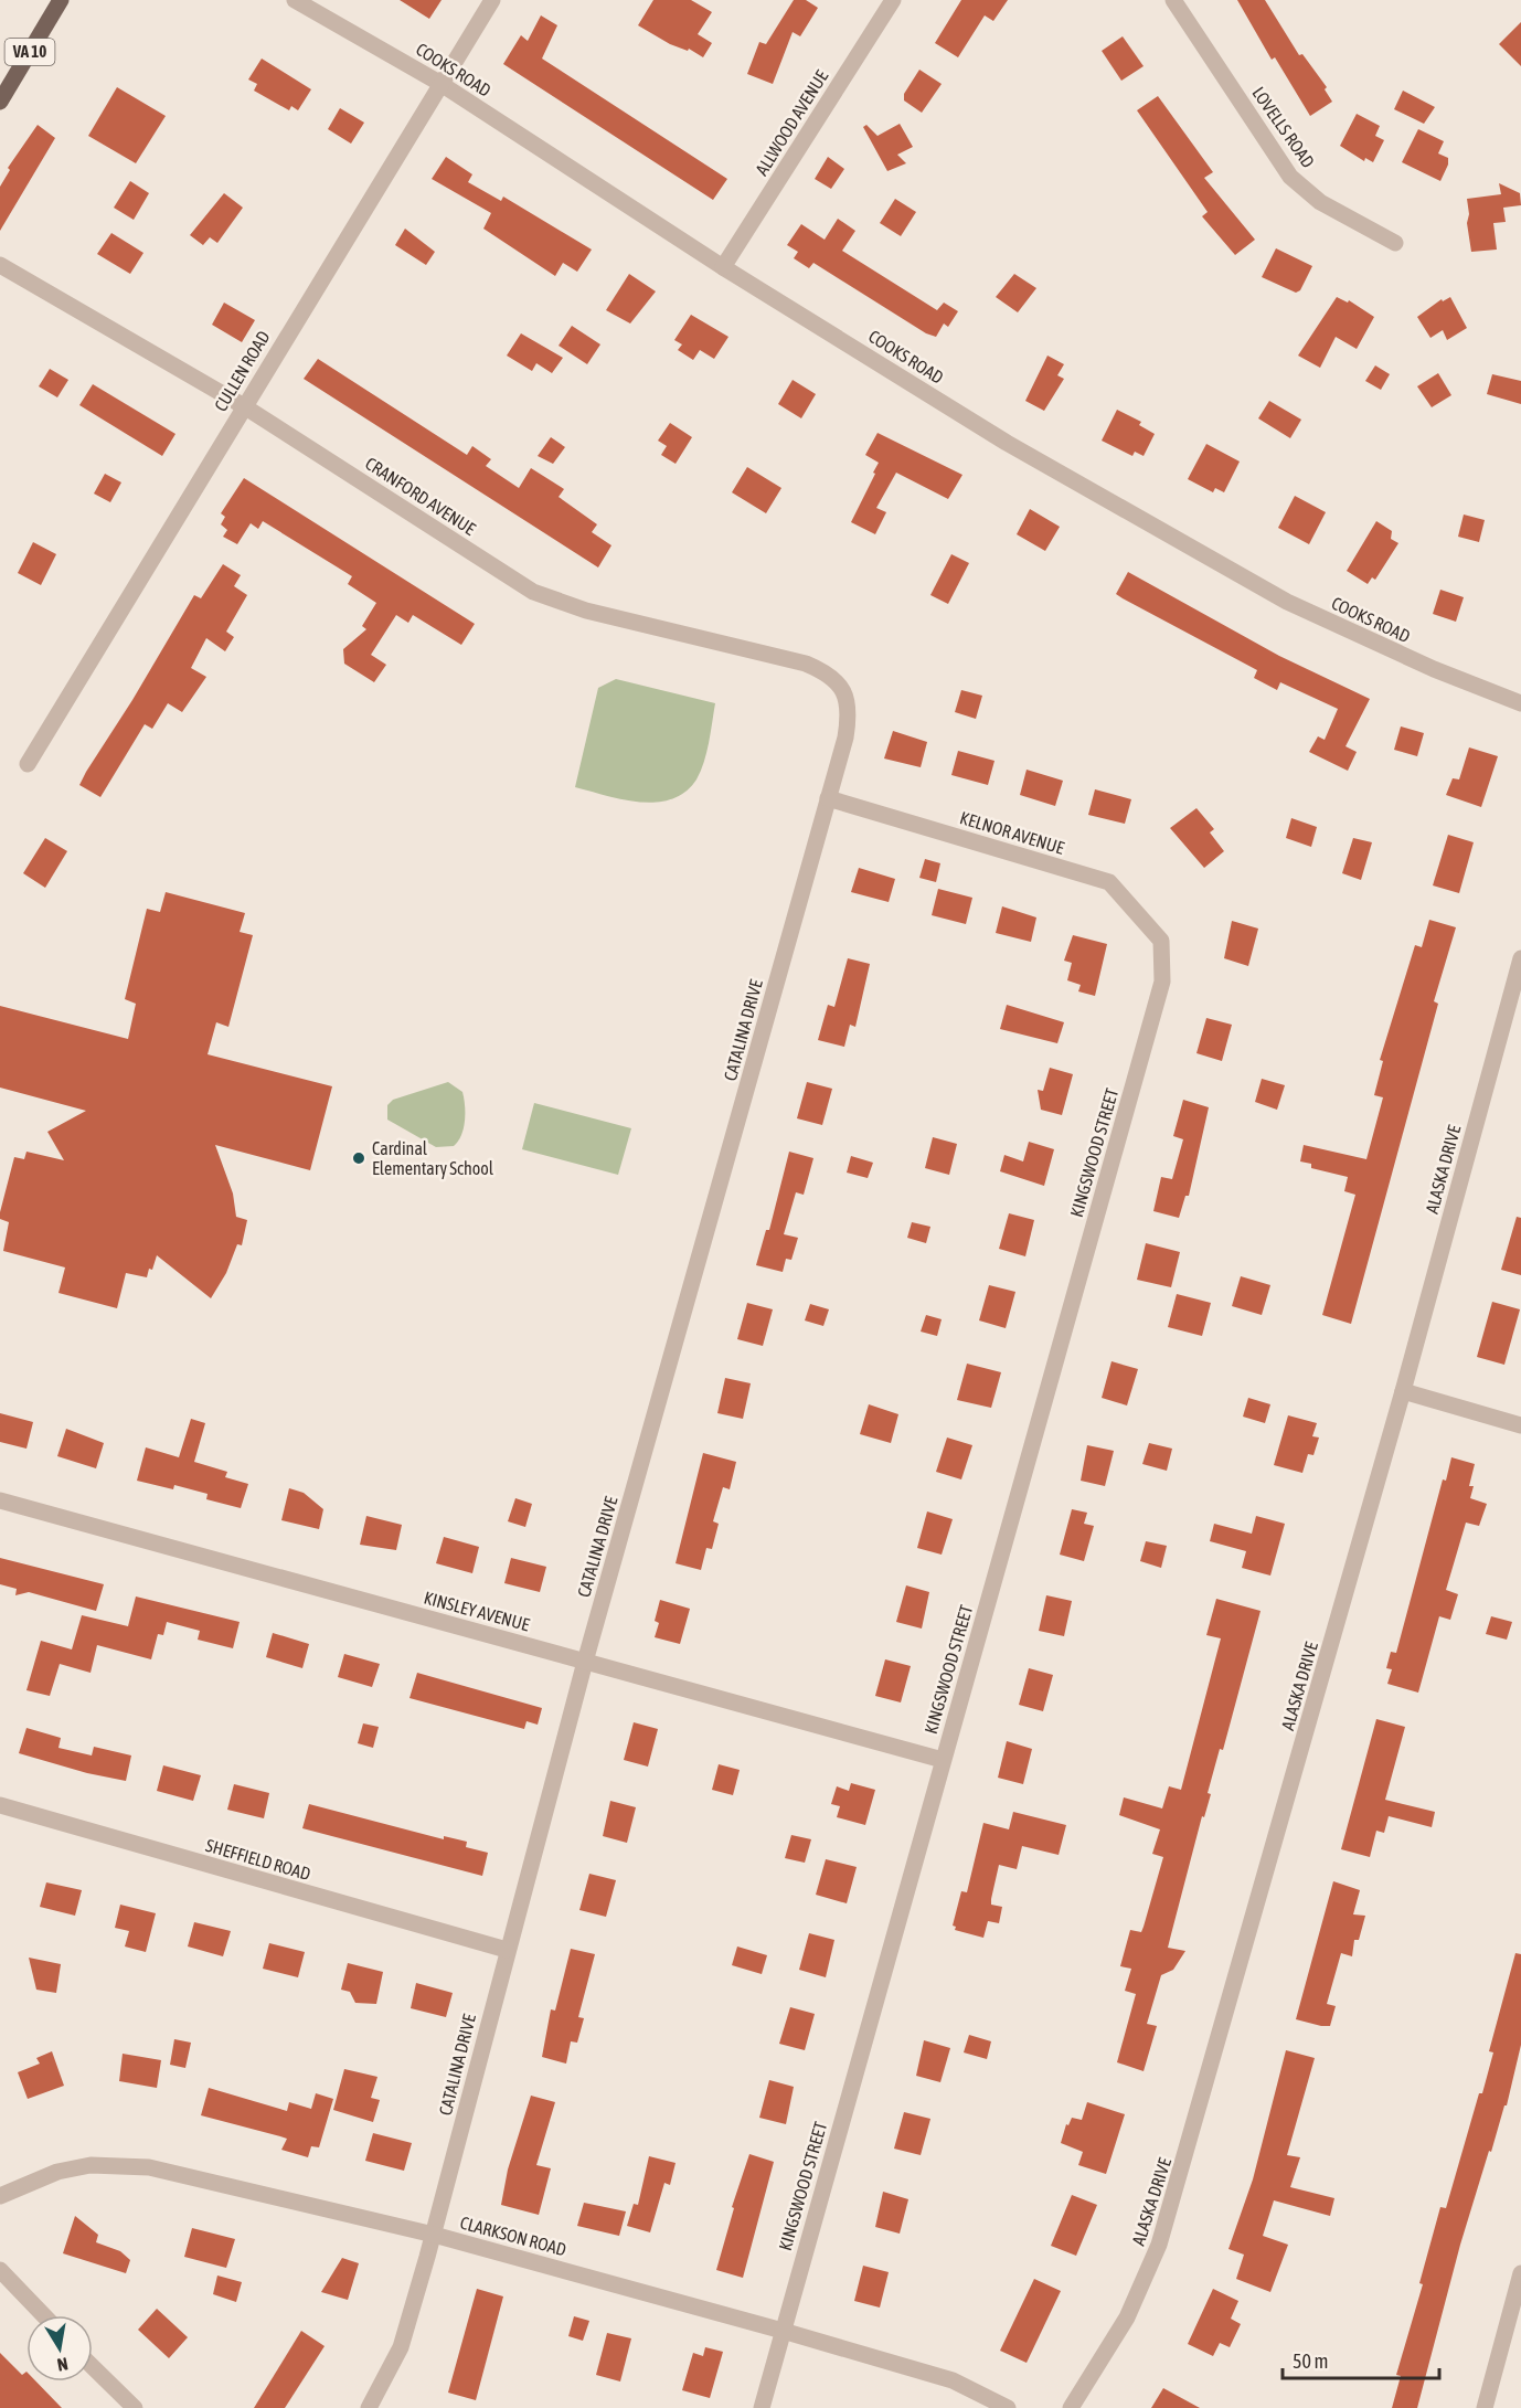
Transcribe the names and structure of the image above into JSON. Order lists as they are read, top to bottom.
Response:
{
  "streets": {
    "main road": ["VA 10"],
    "street": [
      "COOKS ROAD",
      "ALLWOOD AVENUE",
      "LOVELLS ROAD",
      "CULLEN ROAD",
      "CRANFORD AVENUE",
      "KELNOR AVENUE",
      "CATALINA DRIVE",
      "KINGSWOOD STREET",
      "ALASKA DRIVE",
      "KINSLEY AVENUE",
      "SHEFFIELD ROAD",
      "CLARKSON ROAD"
    ]
  },
  "crossings": [
    ["COOKS ROAD", "ALLWOOD AVENUE"],
    ["COOKS ROAD", "CULLEN ROAD"],
    ["CULLEN ROAD", "CRANFORD AVENUE"],
    ["CRANFORD AVENUE", "CATALINA DRIVE"],
    ["KELNOR AVENUE", "CATALINA DRIVE"],
    ["KELNOR AVENUE", "KINGSWOOD STREET"],
    ["CATALINA DRIVE", "KINSLEY AVENUE"],
    ["CATALINA DRIVE", "SHEFFIELD ROAD"],
    ["CATALINA DRIVE", "CLARKSON ROAD"],
    ["KINGSWOOD STREET", "KINSLEY AVENUE"],
    ["KINGSWOOD STREET", "CLARKSON ROAD"]
  ],
  "places": ["Cardinal Elementary School"],
  "scale_bar": "50 m",
  "north": "bottom"
}
